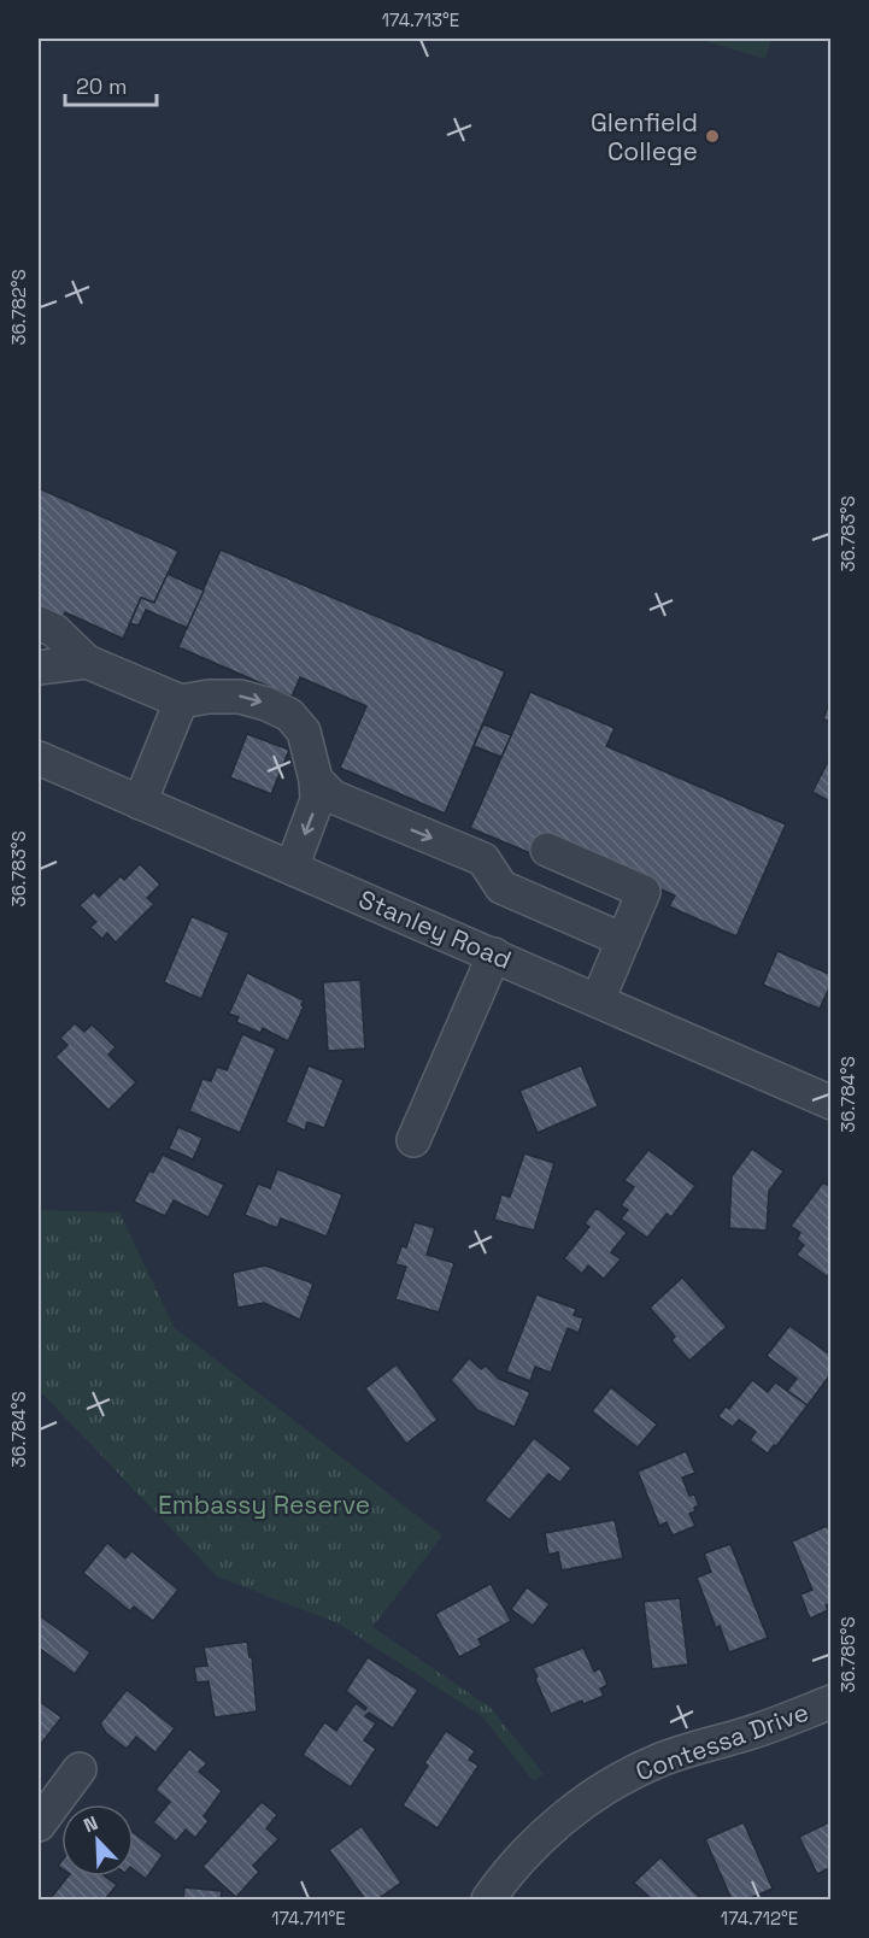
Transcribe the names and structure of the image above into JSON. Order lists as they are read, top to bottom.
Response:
{
  "streets": {
    "street": ["Stanley Road", "Contessa Drive"]
  },
  "parks": ["Embassy Reserve"],
  "places": ["Glenfield College"],
  "scale_bar": "20 m",
  "north": "top left",
  "coordinates": [
    "174.713°E",
    "36.782°S",
    "36.783°S",
    "36.784°S",
    "36.785°S",
    "174.711°E",
    "174.712°E"
  ]
}
